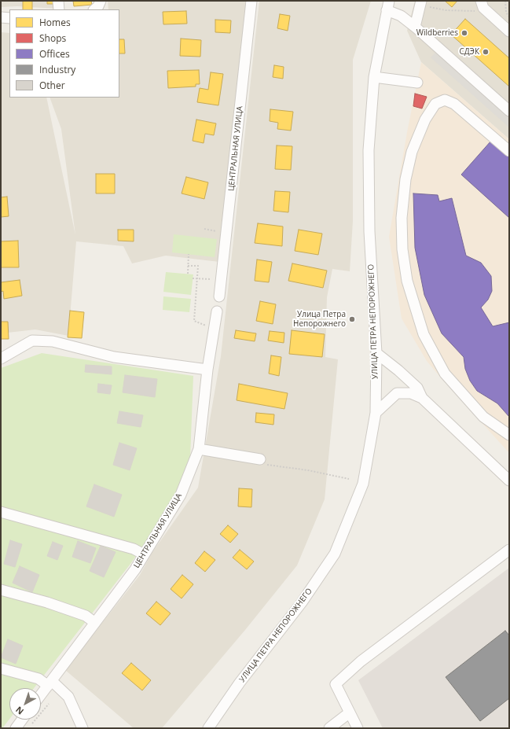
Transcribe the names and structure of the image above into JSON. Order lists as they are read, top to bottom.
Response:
{
  "streets": {
    "street": ["ЦЕНТРАЛЬНАЯ УЛИЦА", "УЛИЦА ПЕТРА НЕПОРОЖНЕГО"]
  },
  "places": ["Wildberries", "СДЭК", "Улица Петра Непорожнего"],
  "legend": [
    "Homes",
    "Shops",
    "Offices",
    "Industry",
    "Other"
  ],
  "north": "bottom left"
}
